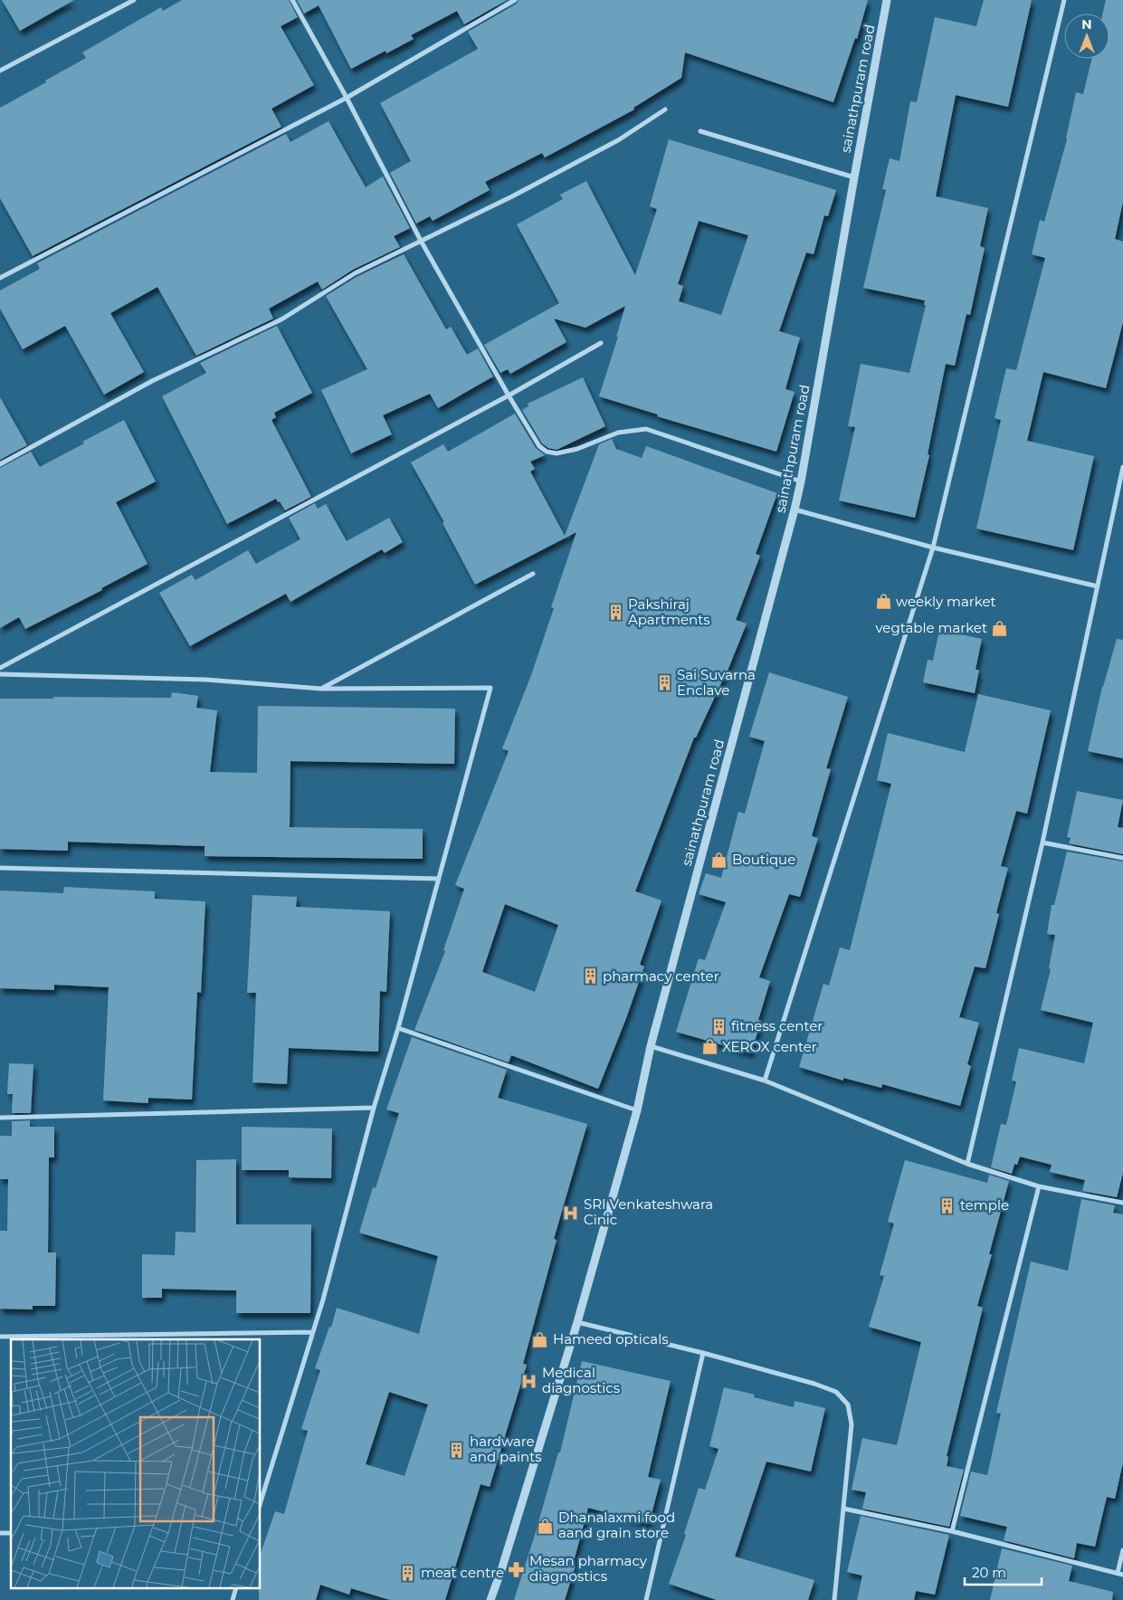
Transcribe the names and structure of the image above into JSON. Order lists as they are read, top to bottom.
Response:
{
  "streets": {
    "street": ["sainathpuram road"]
  },
  "places": {
    "shop": [
      "weekly market",
      "vegtable market",
      "Boutique",
      "XEROX center",
      "Hameed opticals",
      "Dhanalaxmi food aand grain store"
    ],
    "building": [
      "Pakshiraj Apartments",
      "Sai Suvarna Enclave",
      "pharmacy center",
      "fitness center",
      "temple",
      "hardware and paints",
      "meat centre"
    ],
    "hospital": ["SRI Venkateshwara Cinic", "Medical diagnostics"],
    "pharmacy": ["Mesan pharmacy diagnostics"]
  },
  "scale_bar": "20 m",
  "north": "top"
}
